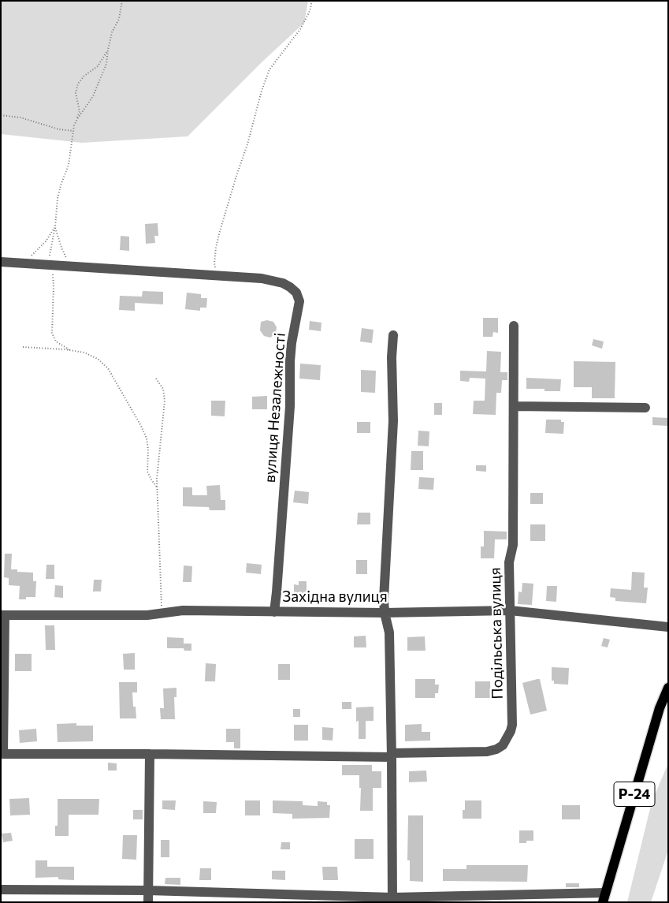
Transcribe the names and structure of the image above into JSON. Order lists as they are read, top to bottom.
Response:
{
  "streets": {
    "main road": ["Р-24"],
    "street": ["вулиця Незалежності", "Західна вулиця", "Подільська вулиця"]
  },
  "crossings": [
    ["вулиця Незалежності", "Західна вулиця"],
    ["Західна вулиця", "Подільська вулиця"]
  ]
}
